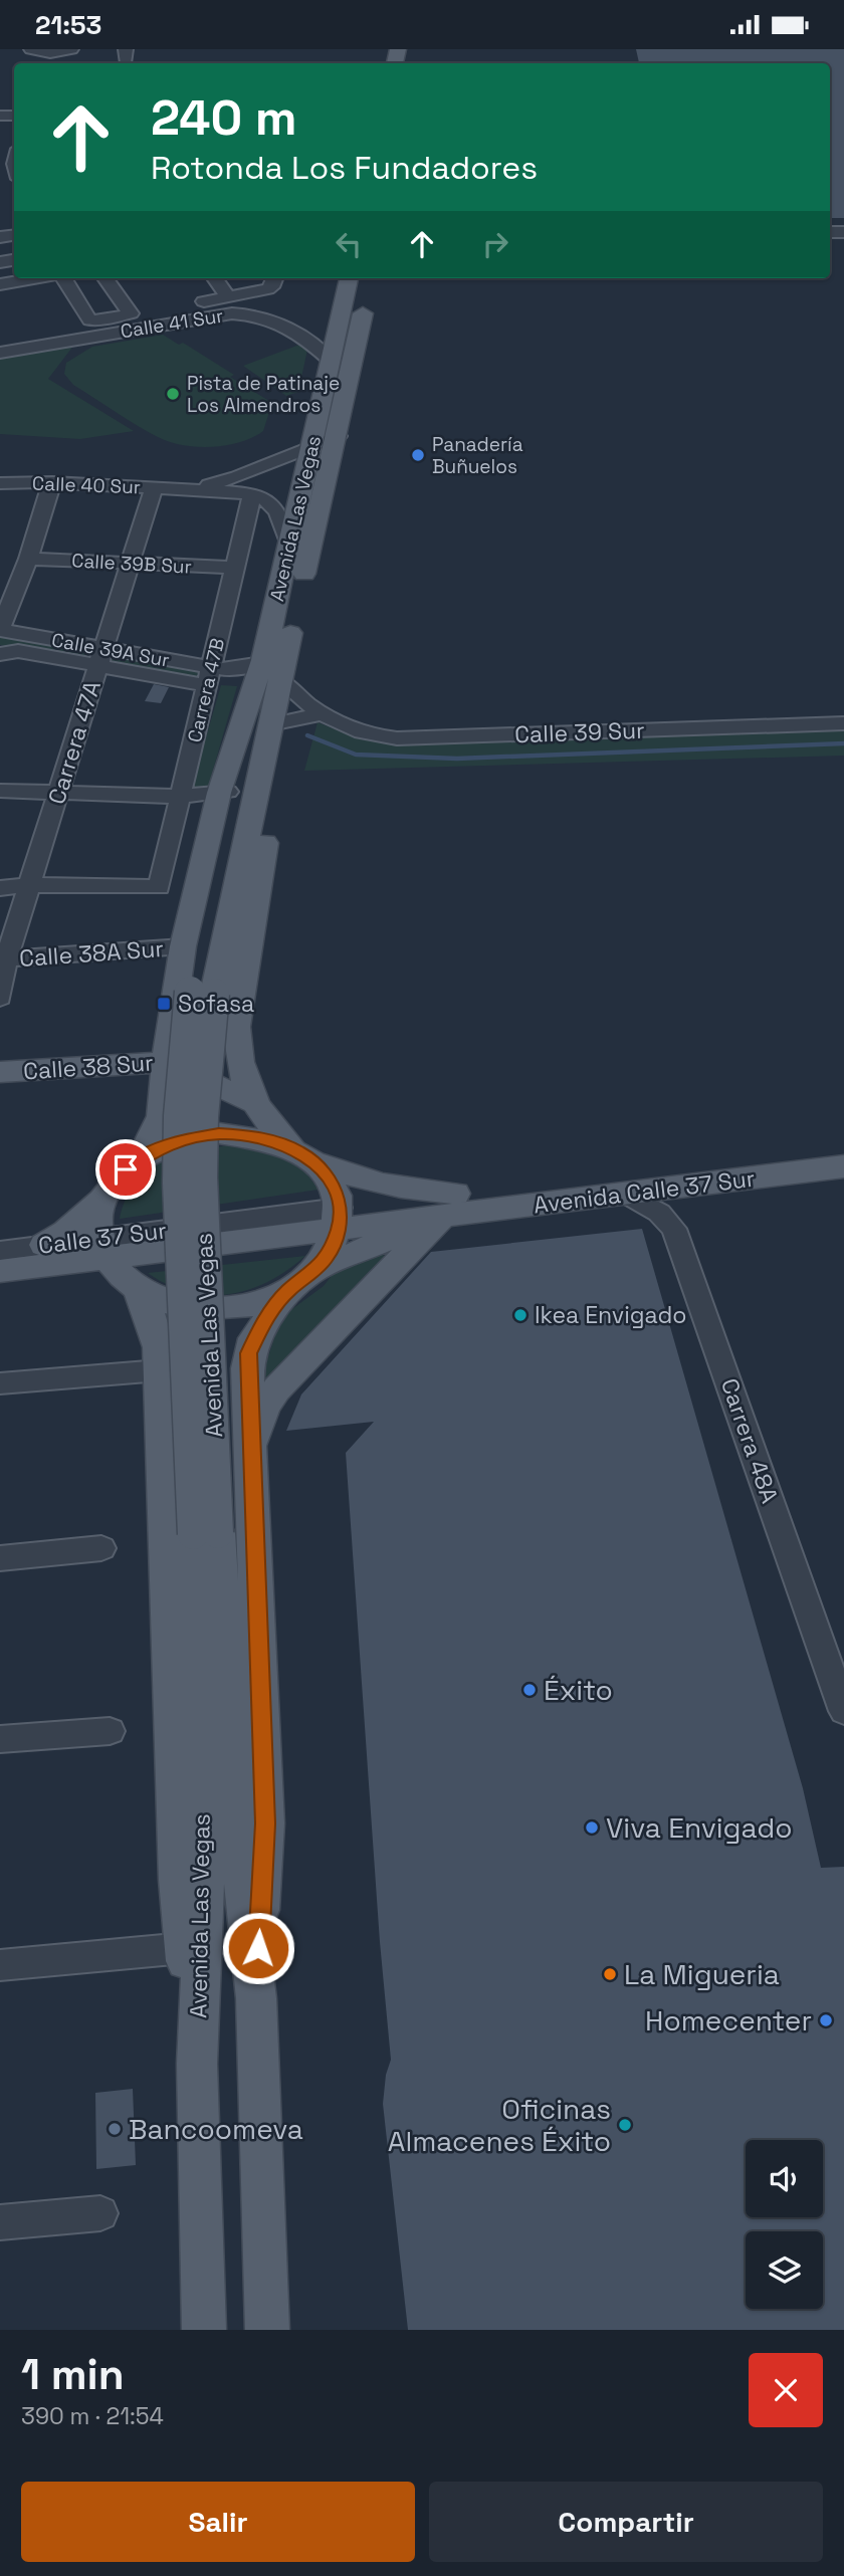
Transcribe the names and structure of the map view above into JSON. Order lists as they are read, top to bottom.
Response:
{
  "streets": {
    "main road": [
      "Avenida Las Vegas",
      "Calle 38 Sur",
      "Avenida Calle 37 Sur",
      "Calle 37 Sur"
    ],
    "street": [
      "Calle 41 Sur",
      "Calle 40 Sur",
      "Calle 39B Sur",
      "Calle 39A Sur",
      "Carrera 47B",
      "Calle 39 Sur",
      "Carrera 47A",
      "Calle 38A Sur",
      "Carrera 48A"
    ]
  },
  "crossings": [
    ["Calle 41 Sur", "Avenida Las Vegas"],
    ["Calle 40 Sur", "Avenida Las Vegas"],
    ["Calle 40 Sur", "Carrera 47B"],
    ["Calle 40 Sur", "Carrera 47A"],
    ["Avenida Las Vegas", "Calle 39A Sur"],
    ["Avenida Las Vegas", "Calle 39 Sur"],
    ["Avenida Las Vegas", "Calle 38A Sur"],
    ["Avenida Las Vegas", "Calle 38 Sur"],
    ["Avenida Las Vegas", "Calle 37 Sur"],
    ["Calle 39B Sur", "Carrera 47B"],
    ["Calle 39B Sur", "Carrera 47A"],
    ["Calle 39A Sur", "Carrera 47B"],
    ["Calle 39A Sur", "Calle 39 Sur"],
    ["Calle 39A Sur", "Carrera 47A"],
    ["Carrera 47B", "Carrera 47A"],
    ["Carrera 47A", "Calle 38A Sur"],
    ["Avenida Calle 37 Sur", "Calle 37 Sur"],
    ["Avenida Calle 37 Sur", "Carrera 48A"]
  ],
  "places": {
    "other": [
      "Pista de Patinaje Los Almendros",
      "Panadería Buñuelos",
      "Ikea Envigado",
      "Éxito",
      "Viva Envigado",
      "La Migueria",
      "Homecenter",
      "Oficinas Almacenes Éxito",
      "Bancoomeva"
    ],
    "transit": ["Sofasa"]
  },
  "page": {
    "status": "21:53",
    "turn": ["240 m", "Rotonda Los Fundadores"],
    "heading": ["1 min", "390 m · 21:54"],
    "buttons": ["Salir", "Compartir"]
  }
}
